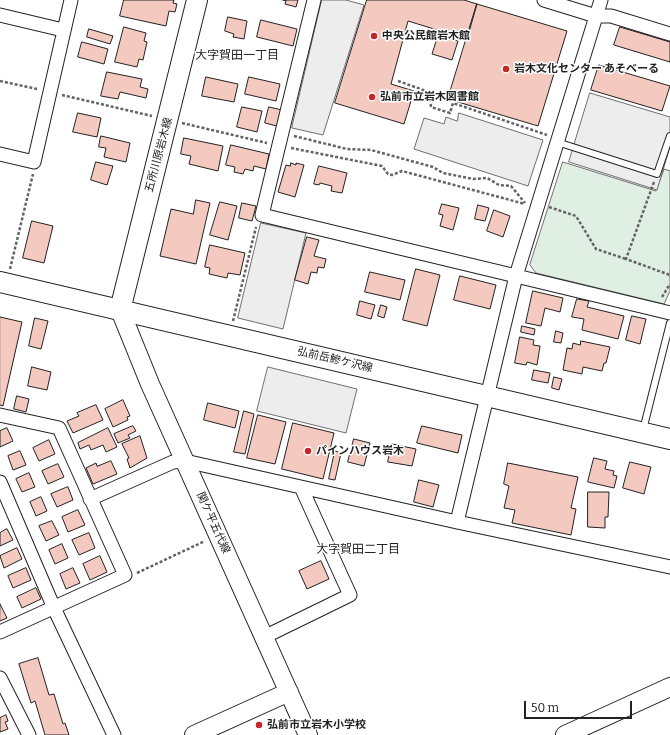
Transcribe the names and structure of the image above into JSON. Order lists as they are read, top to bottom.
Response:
{
  "streets": {
    "main road": ["五所川原岩木線", "弘前岳鰺ケ沢線", "関ケ平五代線"]
  },
  "crossings": [
    ["五所川原岩木線", "弘前岳鰺ケ沢線"],
    ["五所川原岩木線", "関ケ平五代線"],
    ["弘前岳鰺ケ沢線", "関ケ平五代線"]
  ],
  "districts": ["大字賀田一丁目", "大字賀田二丁目"],
  "places": [
    "中央公民館岩木館",
    "岩木文化センター あそべーる",
    "弘前市立岩木図書館",
    "パインハウス岩木",
    "弘前市立岩木小学校"
  ],
  "scale_bar": "50 m"
}
